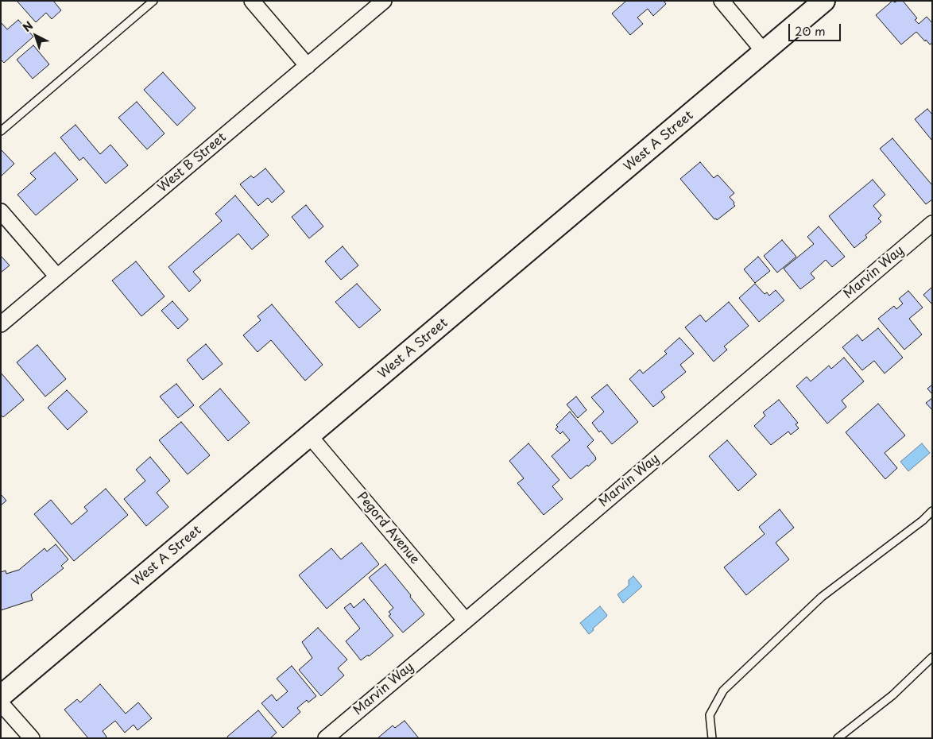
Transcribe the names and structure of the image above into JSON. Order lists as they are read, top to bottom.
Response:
{
  "streets": {
    "main road": ["West A Street"],
    "street": ["West B Street", "Marvin Way", "Pegord Avenue"]
  },
  "crossings": [
    ["West A Street", "Pegord Avenue"],
    ["Marvin Way", "Pegord Avenue"]
  ],
  "scale_bar": "20 m",
  "north": "top left"
}
